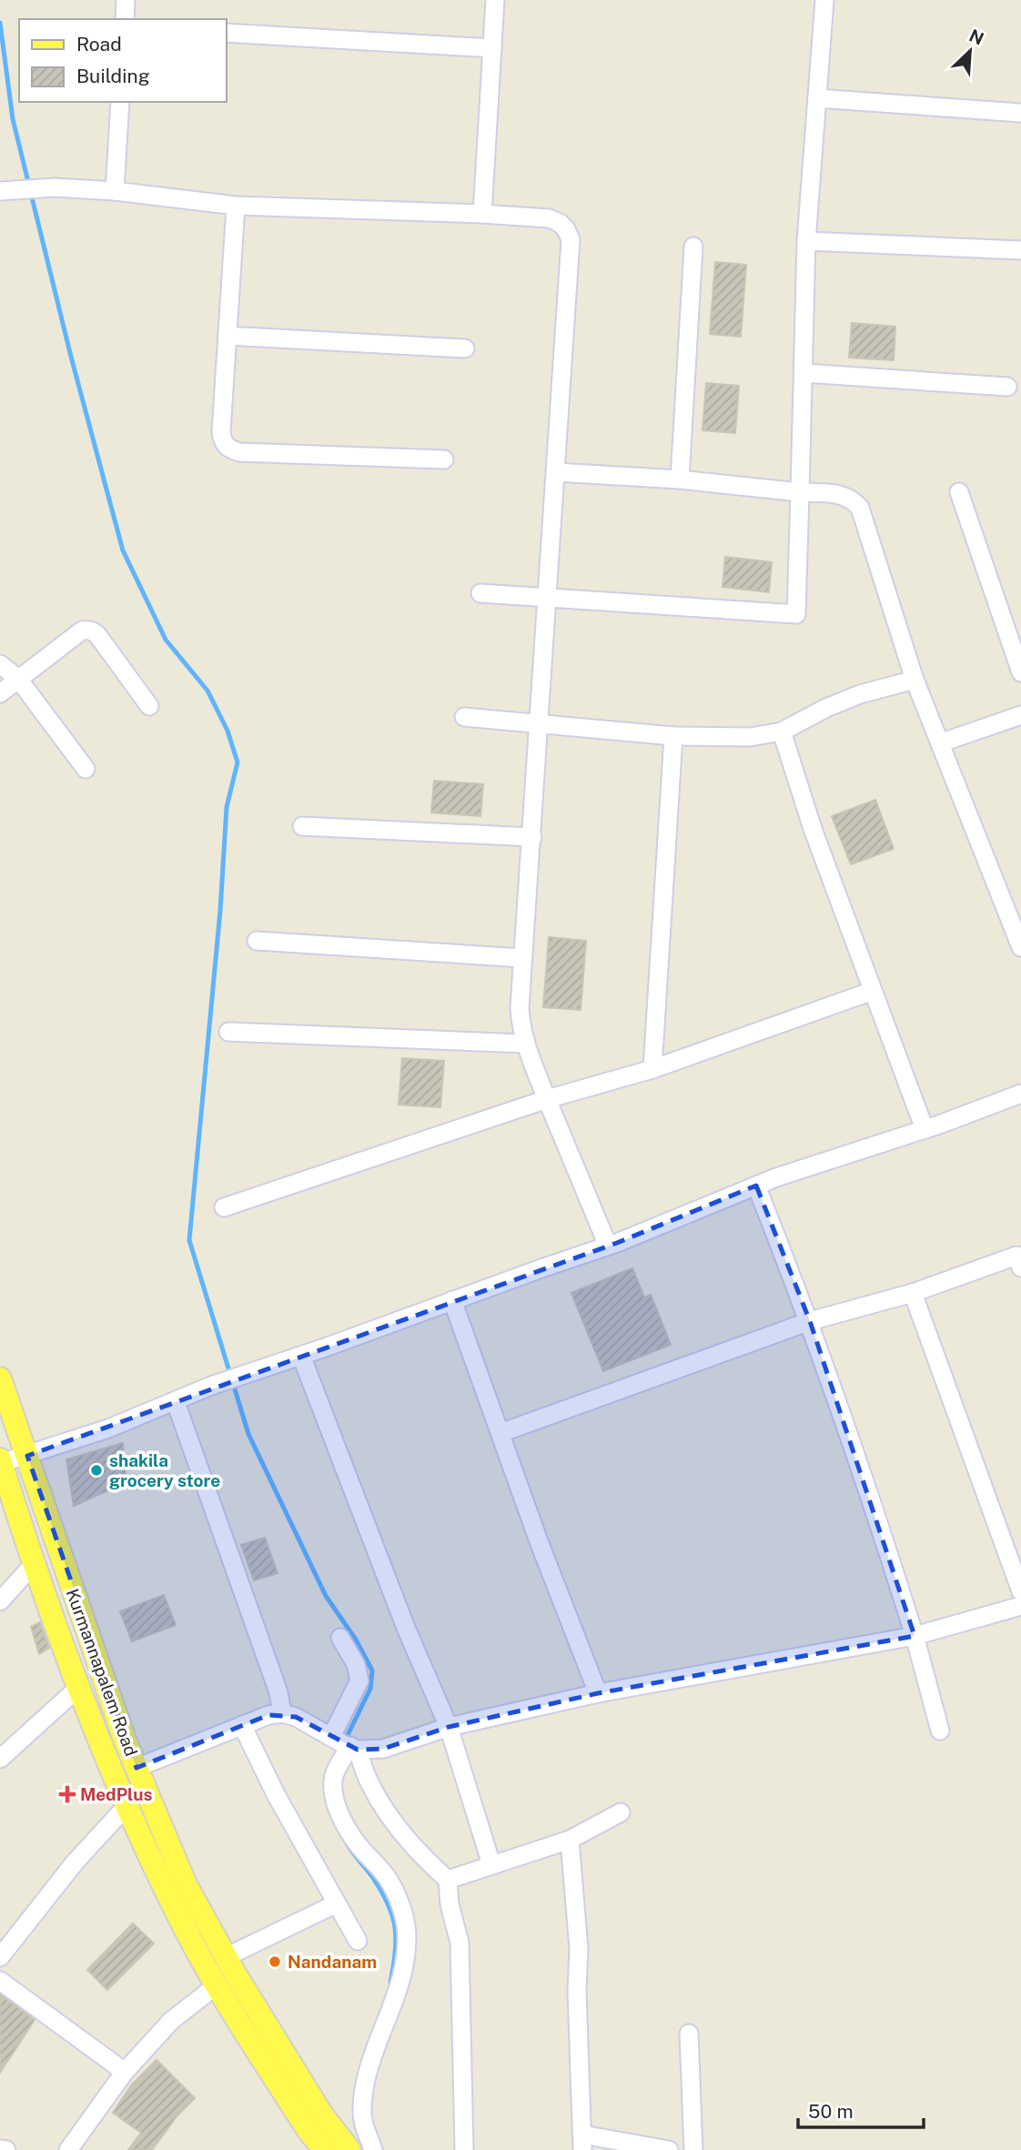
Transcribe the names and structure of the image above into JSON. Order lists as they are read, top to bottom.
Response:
{
  "streets": {
    "main road": ["Kurmannapalem Road"]
  },
  "places": {
    "other": ["shakila grocery store", "Nandanam"],
    "health": ["MedPlus"]
  },
  "legend": ["Road", "Building"],
  "scale_bar": "50 m",
  "north": "top right"
}
